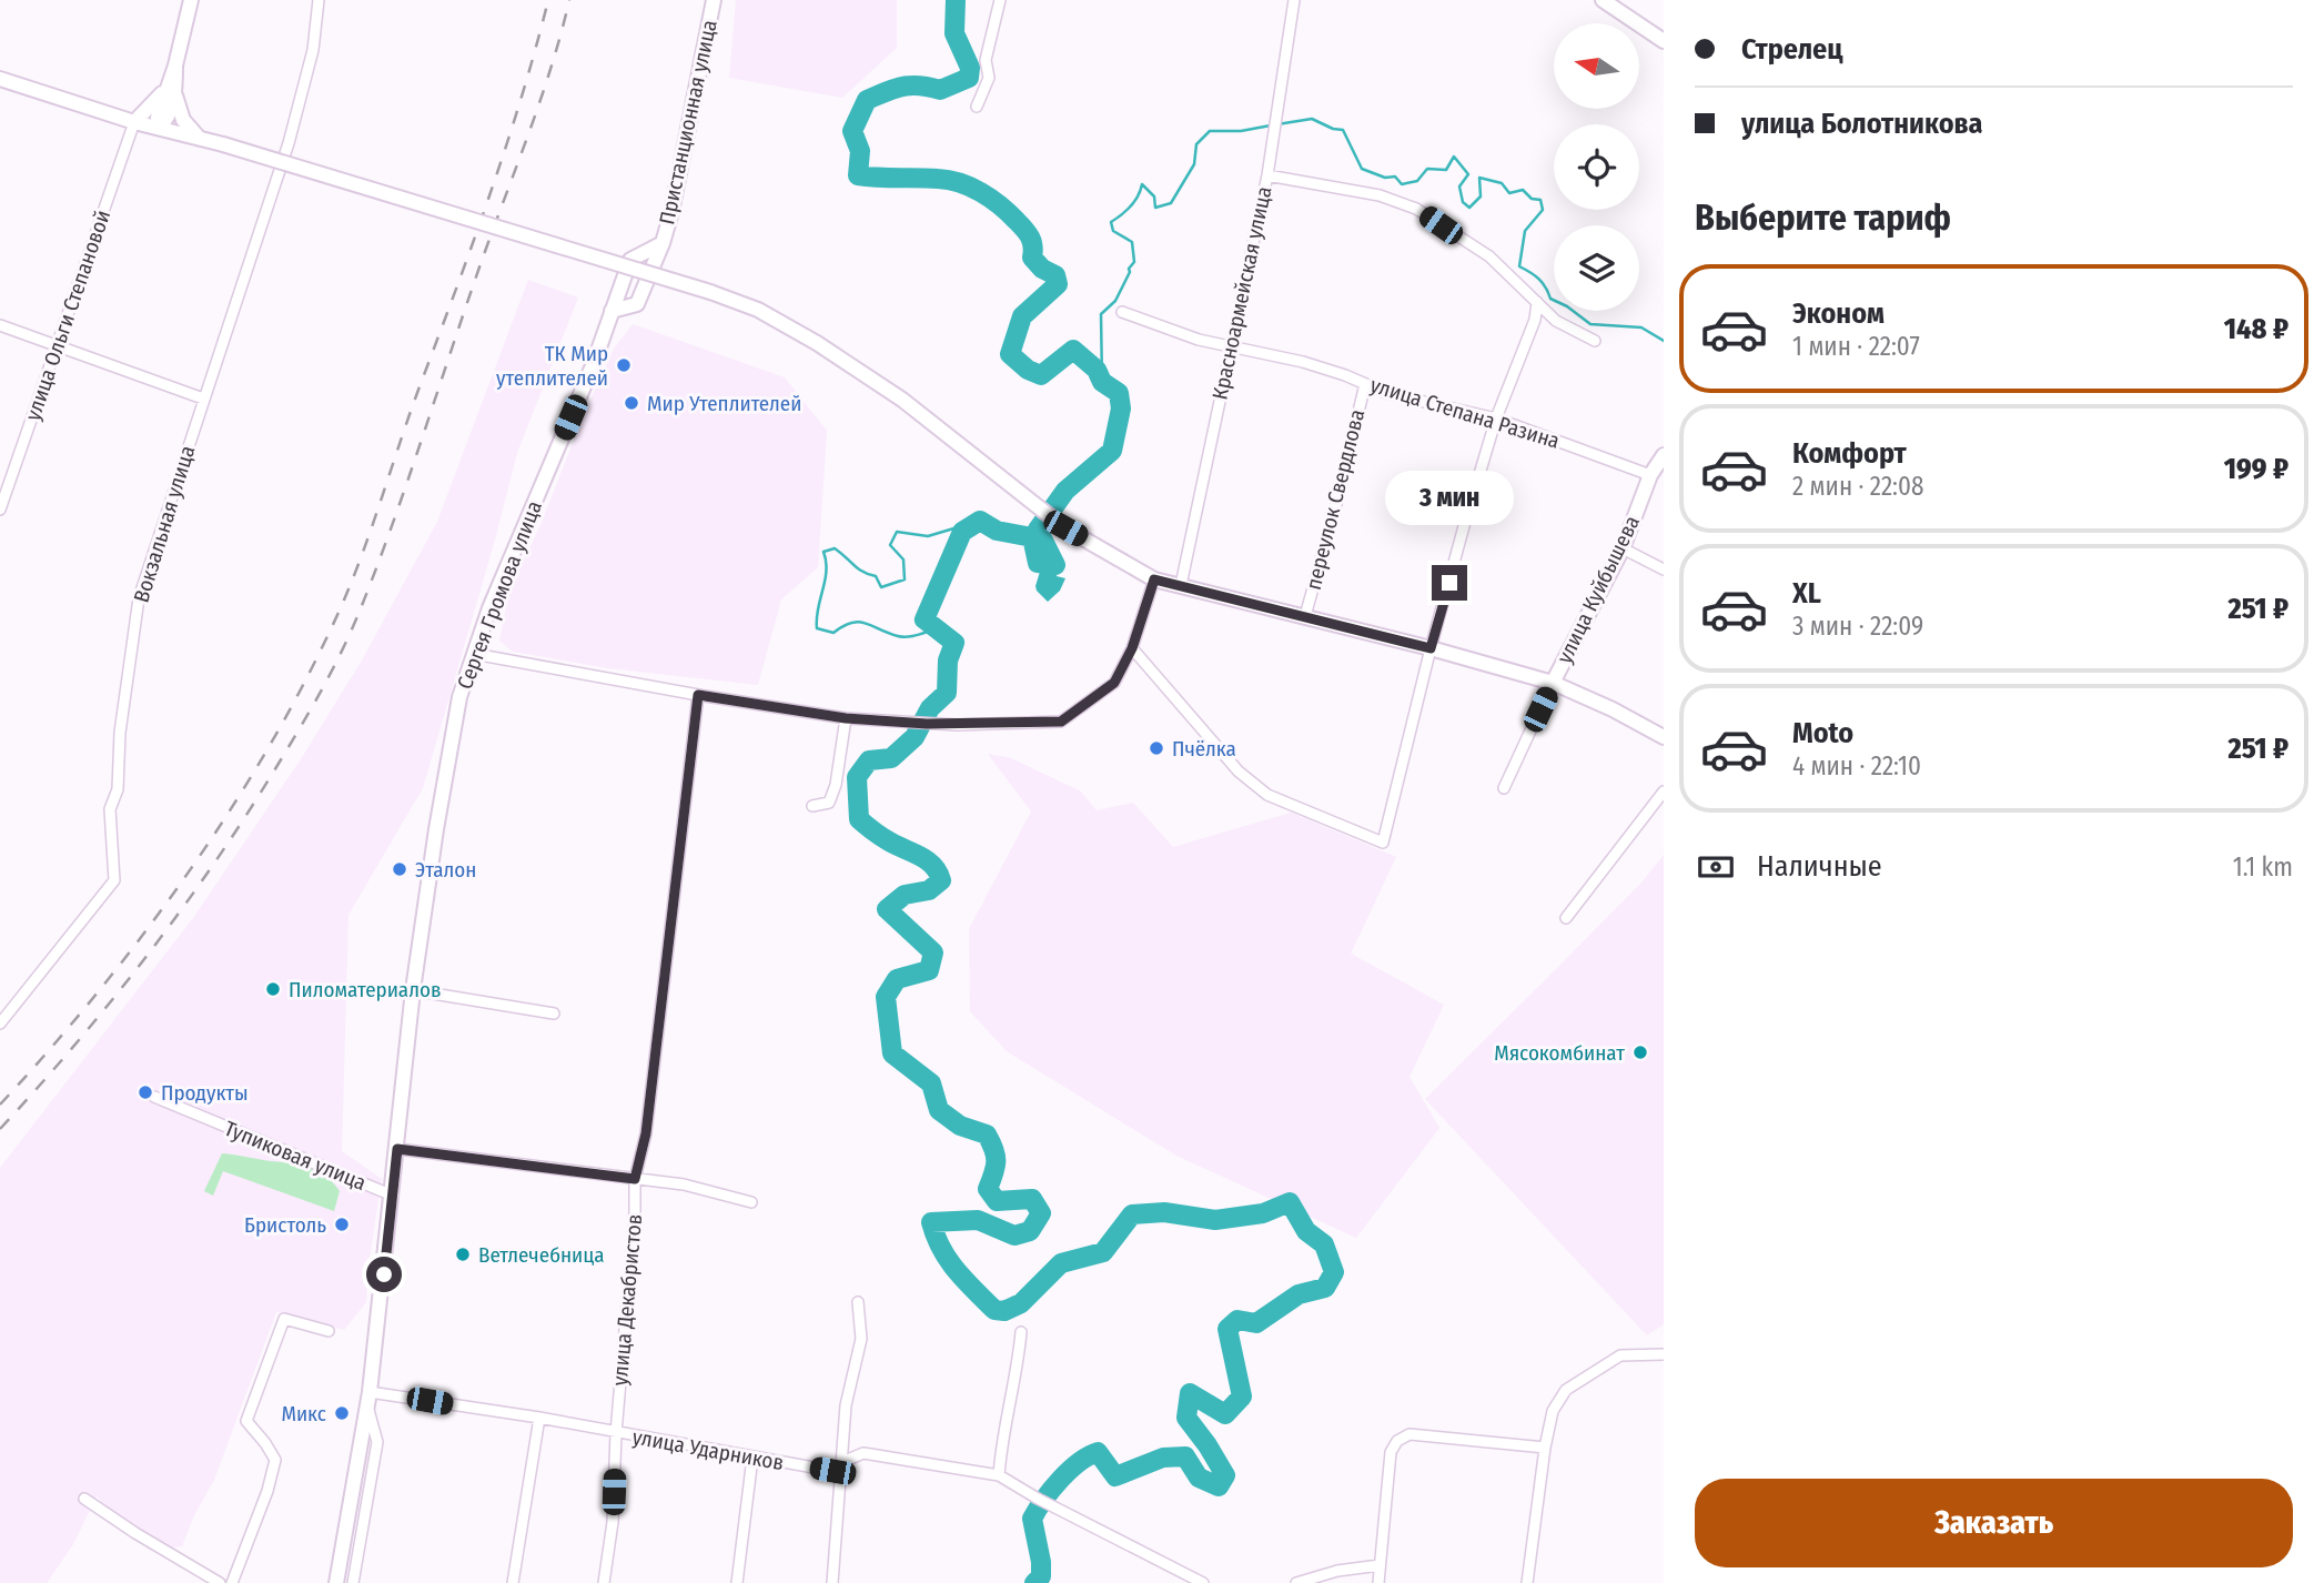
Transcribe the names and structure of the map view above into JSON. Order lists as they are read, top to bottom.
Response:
{
  "streets": {
    "street": [
      "Пристанционная улица",
      "Красноармейская улица",
      "улица Ольги Степановой",
      "улица Степана Разина",
      "переулок Свердлова",
      "Вокзальная улица",
      "улица Куйбышева",
      "Сергея Громова улица",
      "Тупиковая улица",
      "улица Декабристов",
      "улица Ударников"
    ]
  },
  "crossings": [
    ["Пристанционная улица", "Сергея Громова улица"],
    ["Красноармейская улица", "улица Степана Разина"],
    ["улица Степана Разина", "переулок Свердлова"],
    ["улица Степана Разина", "улица Куйбышева"],
    ["Сергея Громова улица", "Тупиковая улица"],
    ["Сергея Громова улица", "улица Ударников"],
    ["улица Декабристов", "улица Ударников"]
  ],
  "places": [
    "ТК Мир утеплителей",
    "Мир Утеплителей",
    "Пчёлка",
    "Эталон",
    "Пиломатериалов",
    "Мясокомбинат",
    "Продукты",
    "Бристоль",
    "Ветлечебница",
    "Микс"
  ],
  "north": "left",
  "page": {
    "banner": ["Стрелец", "улица Болотникова"],
    "heading": "Выберите тариф",
    "list": [
      {
        "name": "Эконом",
        "note": "1 мин · 22:07",
        "value": "148 ₽"
      },
      {
        "name": "Комфорт",
        "note": "2 мин · 22:08",
        "value": "199 ₽"
      },
      {
        "name": "XL",
        "note": "3 мин · 22:09",
        "value": "251 ₽"
      },
      {
        "name": "Moto",
        "note": "4 мин · 22:10",
        "value": "251 ₽"
      }
    ],
    "bubble": "3 мин",
    "pay": ["Наличные", "1.1 km"],
    "buttons": "Заказать"
  }
}
